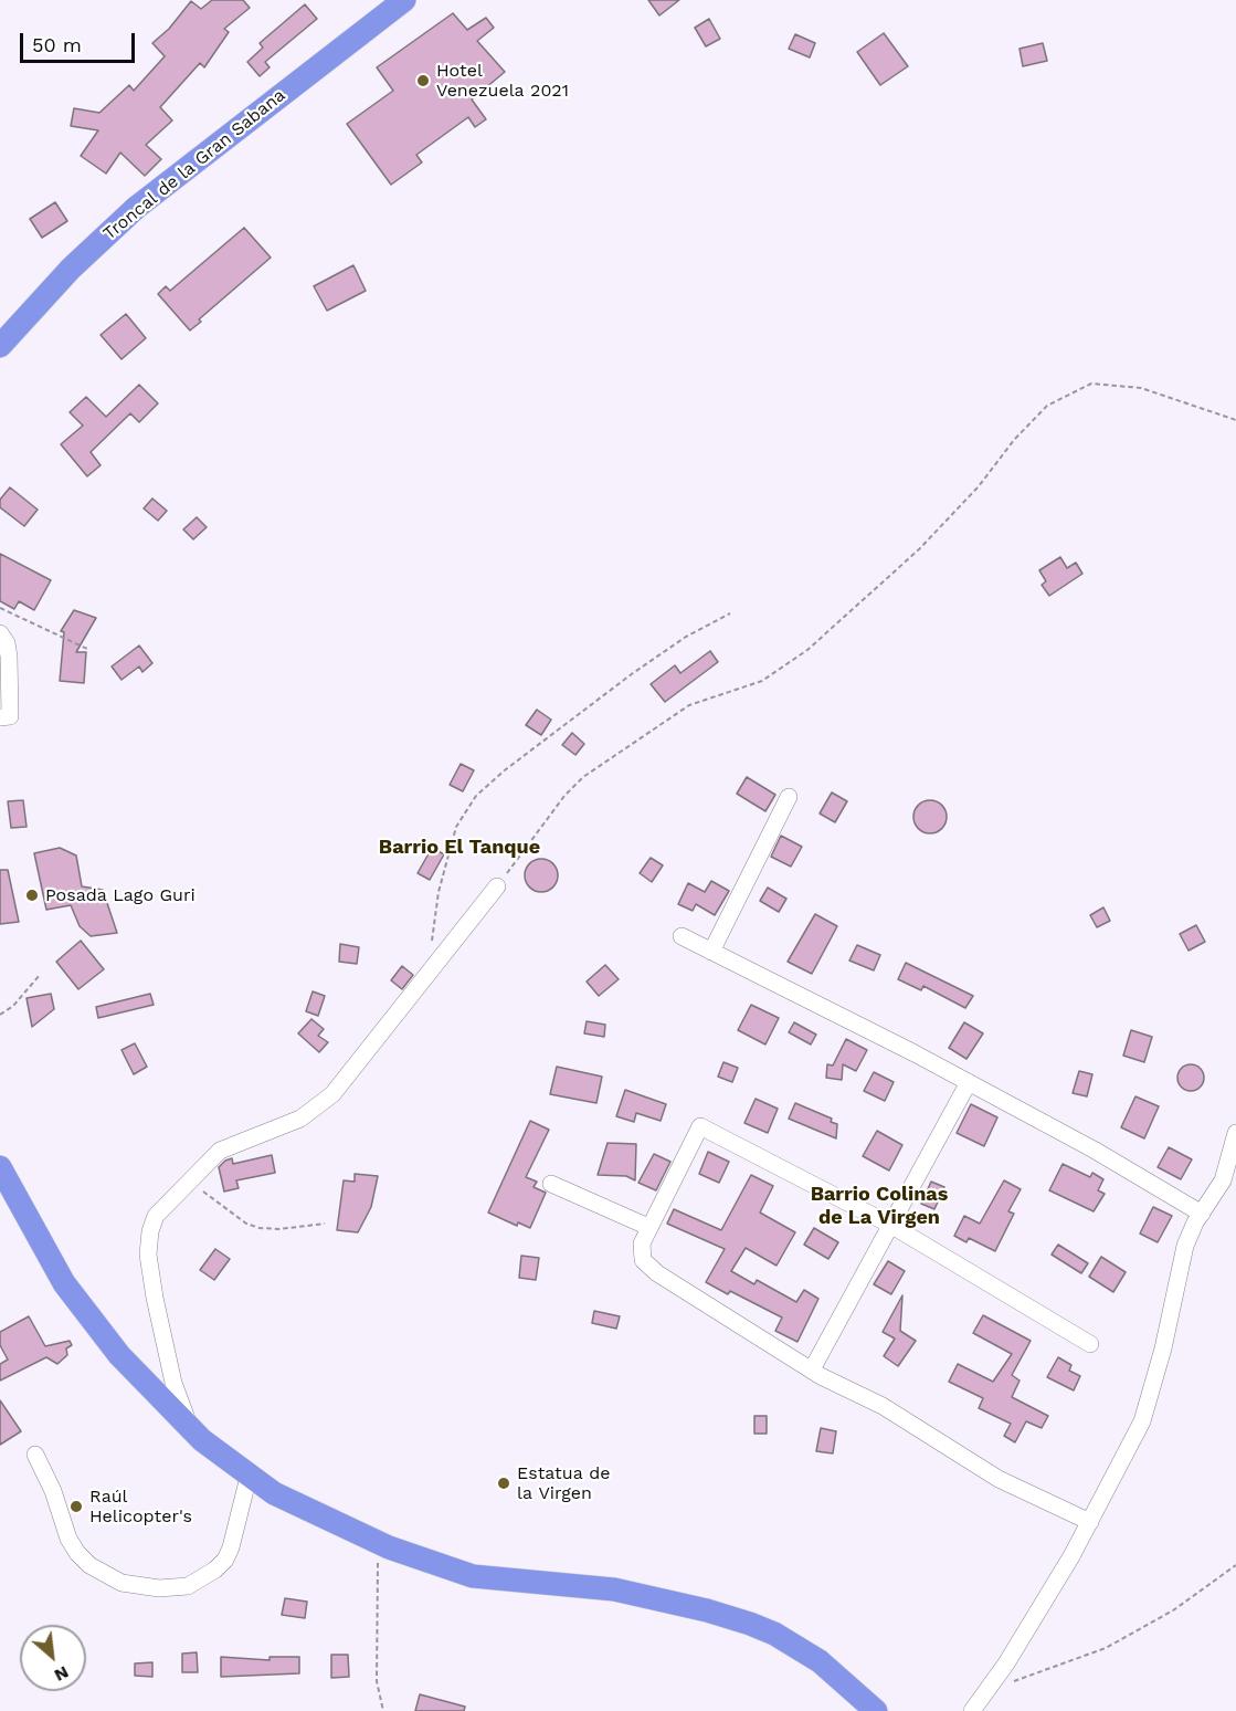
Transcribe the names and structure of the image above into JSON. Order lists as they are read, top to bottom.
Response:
{
  "streets": {
    "highway": ["Troncal de la Gran Sabana"]
  },
  "districts": ["Barrio El Tanque", "Barrio Colinas de La Virgen"],
  "places": [
    "Hotel Venezuela 2021",
    "Posada Lago Guri",
    "Estatua de la Virgen",
    "Raúl Helicopter's"
  ],
  "scale_bar": "50 m",
  "north": "bottom right"
}
